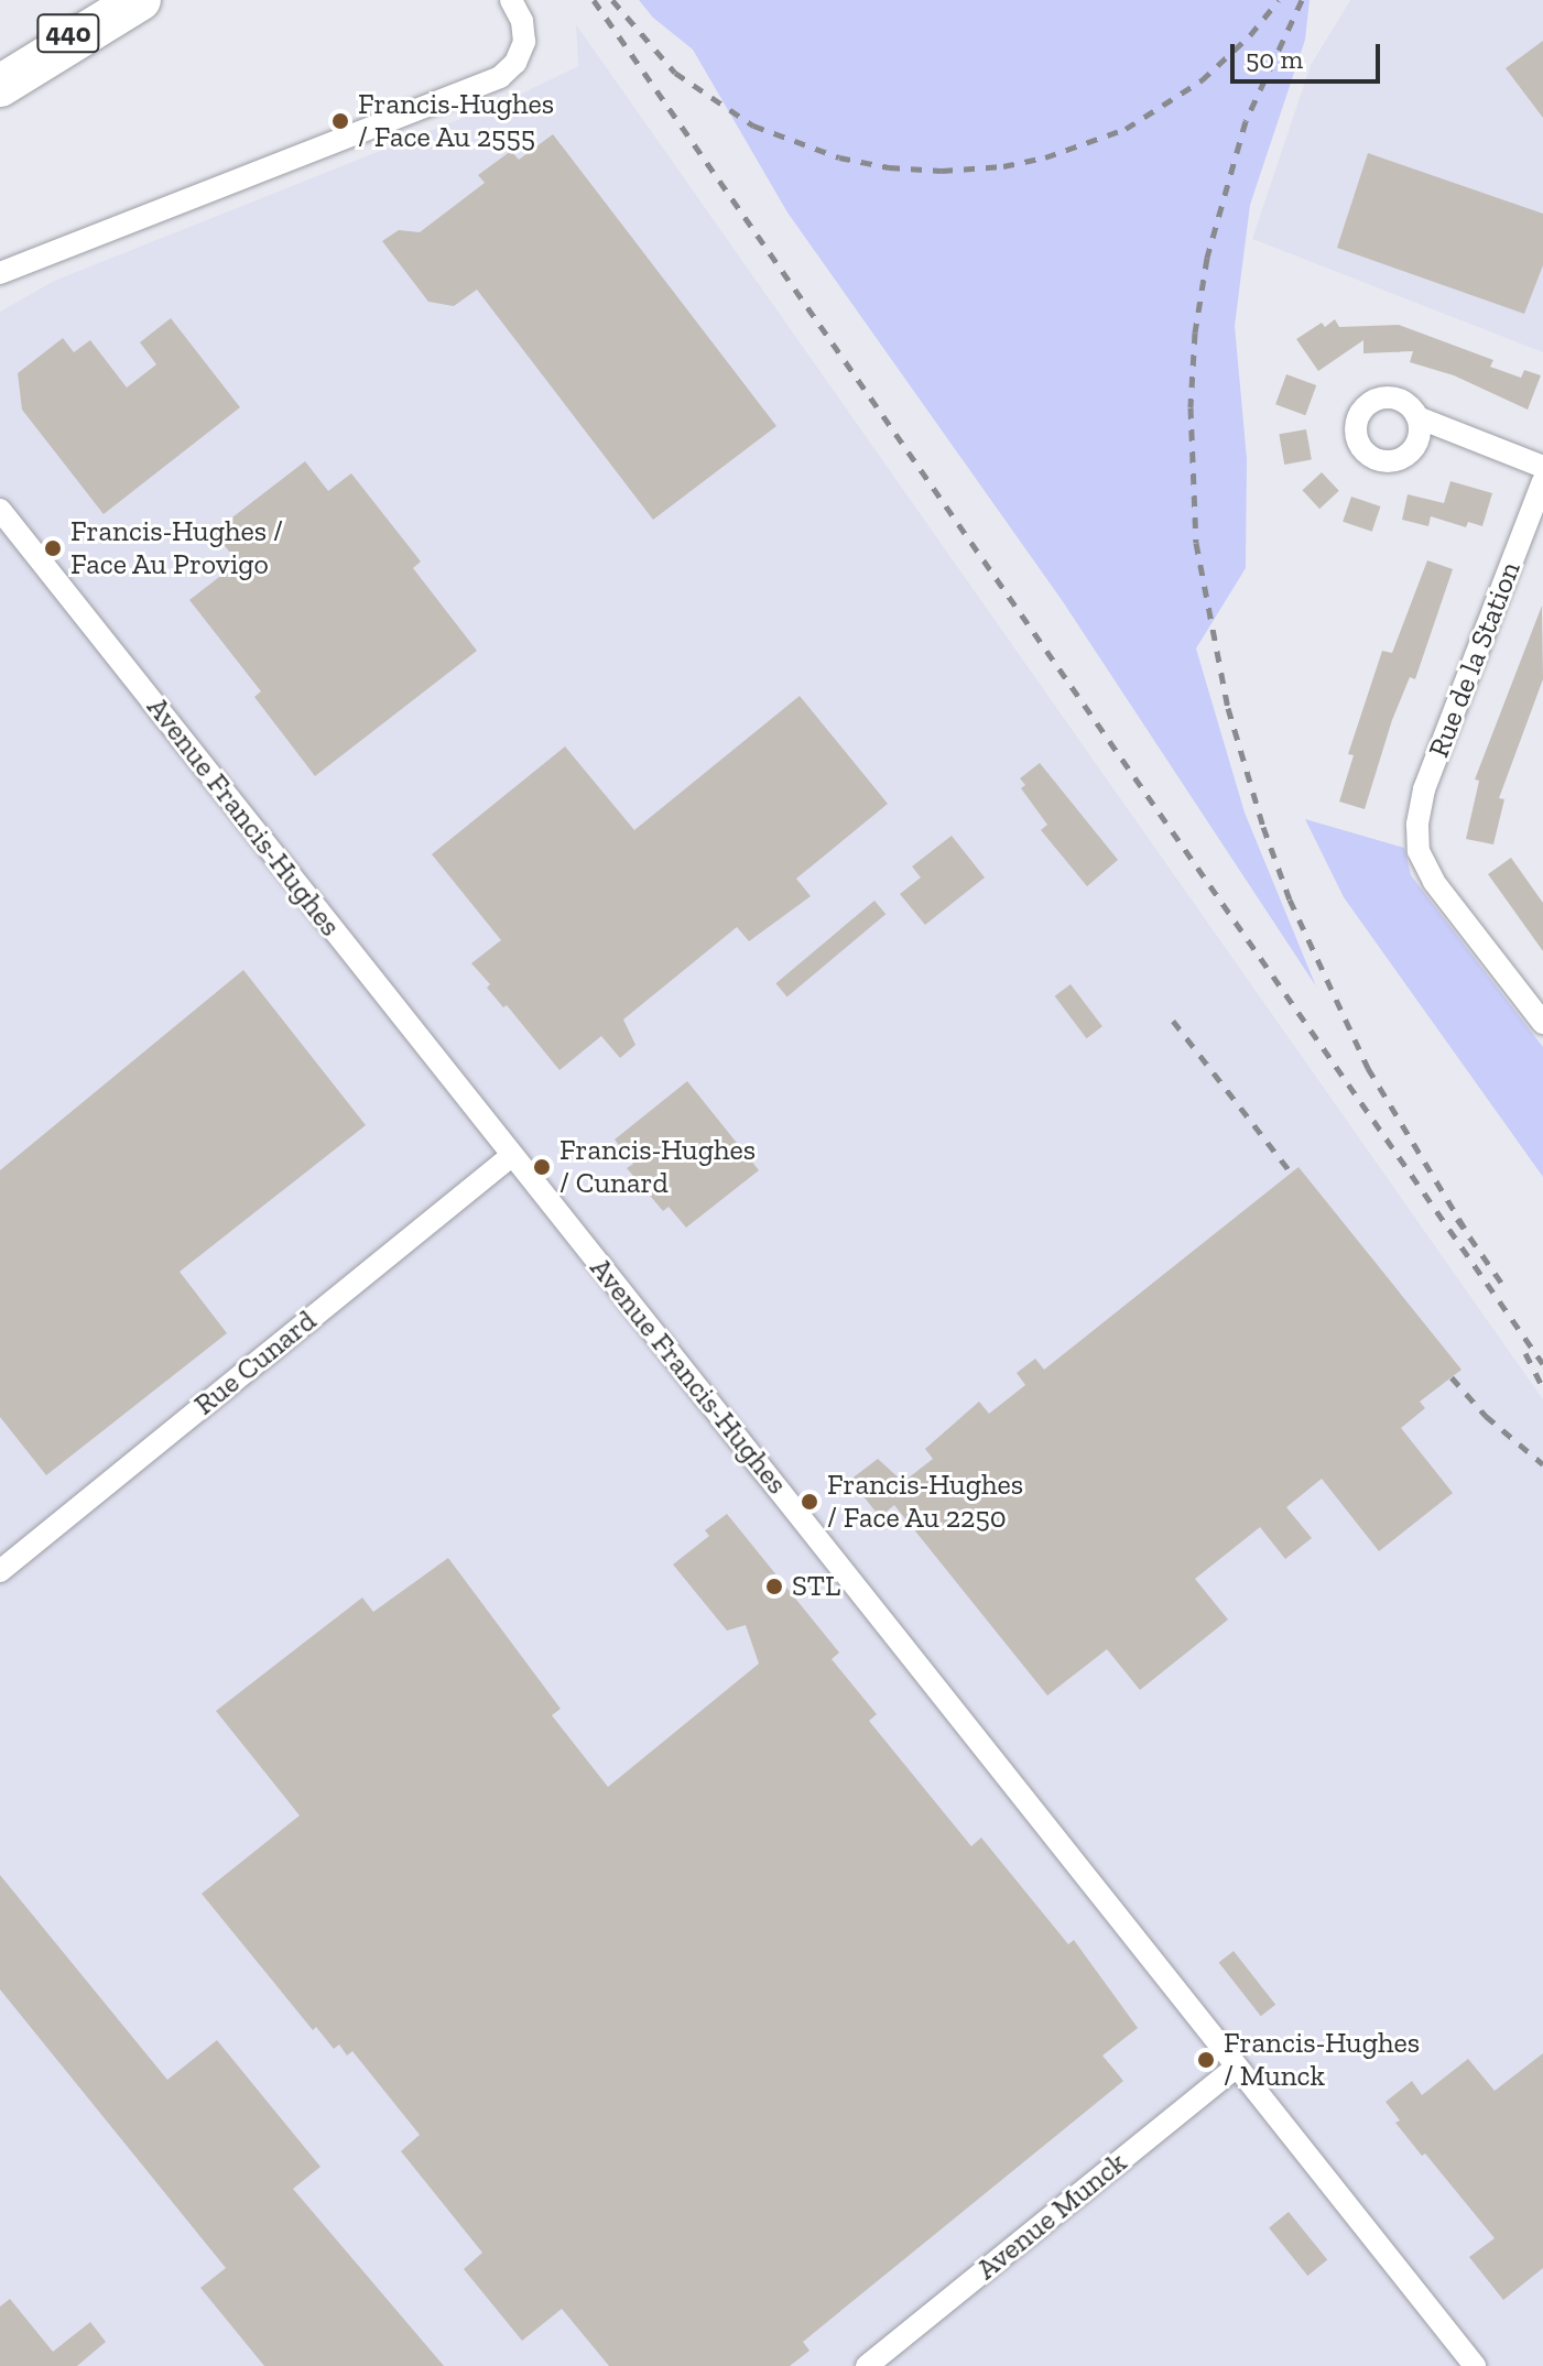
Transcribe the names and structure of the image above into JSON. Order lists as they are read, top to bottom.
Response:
{
  "streets": {
    "highway": ["440"],
    "street": [
      "Rue de la Station",
      "Avenue Francis-Hughes",
      "Rue Cunard",
      "Avenue Munck"
    ]
  },
  "crossings": [
    ["Avenue Francis-Hughes", "Rue Cunard"],
    ["Avenue Francis-Hughes", "Avenue Munck"]
  ],
  "places": [
    "Francis-Hughes / Face Au 2555",
    "Francis-Hughes / Face Au Provigo",
    "Francis-Hughes / Cunard",
    "Francis-Hughes / Face Au 2250",
    "STL",
    "Francis-Hughes / Munck"
  ],
  "scale_bar": "50 m"
}
